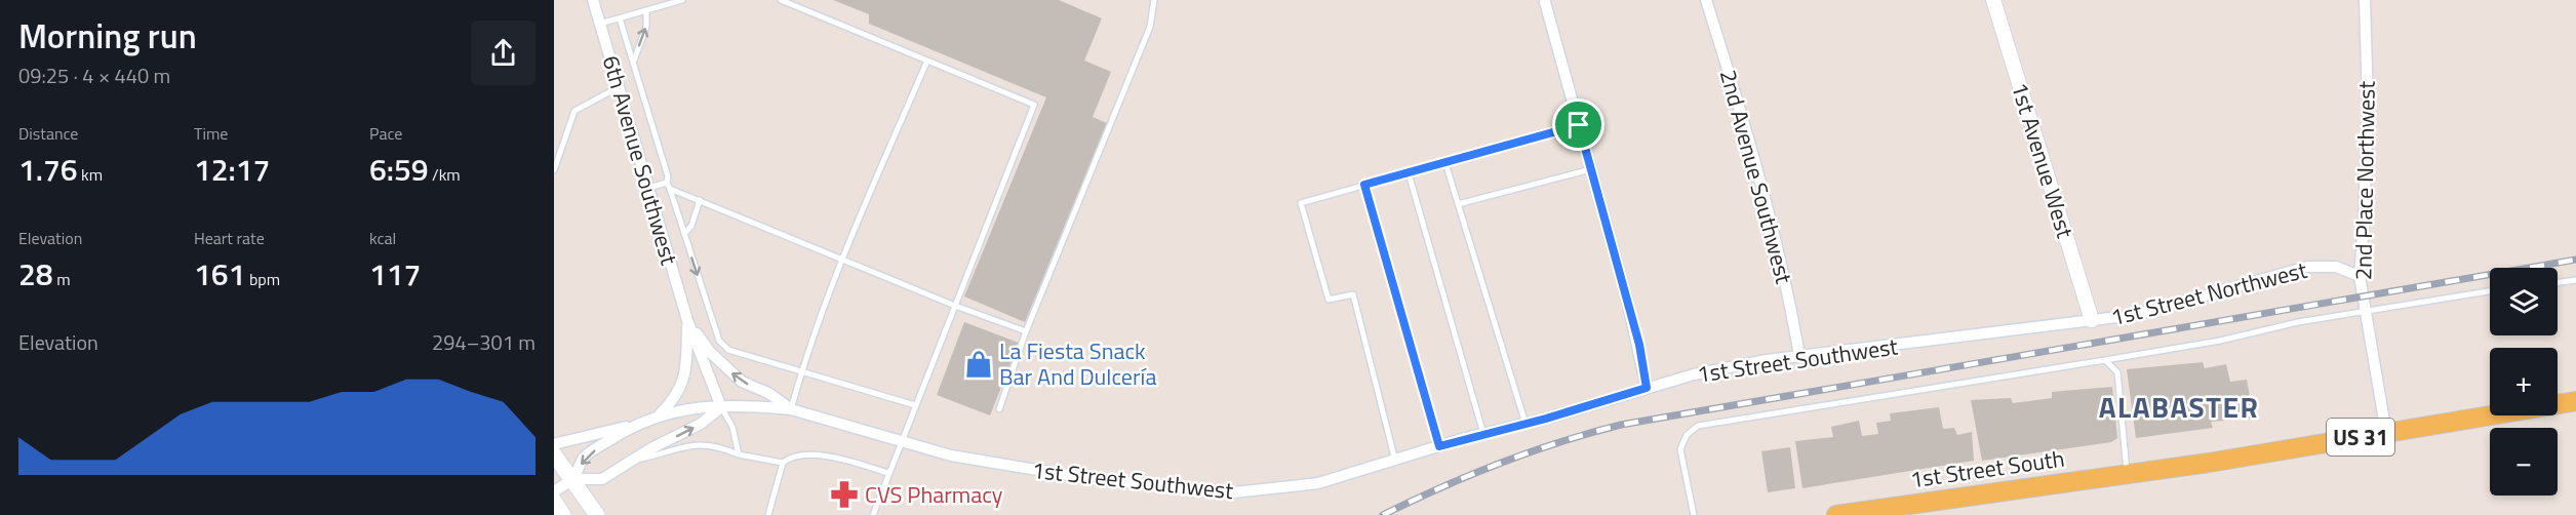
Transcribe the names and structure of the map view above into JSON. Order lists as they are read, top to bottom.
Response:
{
  "streets": {
    "main road": ["US 31", "1st Street South"],
    "street": [
      "6th Avenue Southwest",
      "1st Avenue West",
      "2nd Avenue Southwest",
      "2nd Place Northwest",
      "1st Street Northwest",
      "1st Street Southwest"
    ]
  },
  "crossings": [
    ["6th Avenue Southwest", "1st Street Southwest"],
    ["1st Avenue West", "1st Street Northwest"],
    ["1st Avenue West", "1st Street Southwest"],
    ["2nd Avenue Southwest", "1st Street Southwest"],
    ["2nd Place Northwest", "1st Street Northwest"],
    ["2nd Place Northwest", "US 31"],
    ["1st Street Northwest", "1st Street Southwest"],
    ["US 31", "1st Street South"]
  ],
  "districts": ["ALABASTER"],
  "places": {
    "shop": ["La Fiesta Snack Bar And Dulcería"],
    "pharmacy": ["CVS Pharmacy"]
  },
  "page": {
    "heading": ["Morning run", "09:25 · 4 × 440 m"],
    "stats": [
      ["Distance", "1.76 km"],
      ["Time", "12:17"],
      ["Pace", "6:59 /km"],
      ["Elevation", "28 m"],
      ["Heart rate", "161 bpm"],
      ["kcal", "117"]
    ],
    "map_buttons": ["+", "−"],
    "chart": ["Elevation", "294–301 m"]
  }
}
